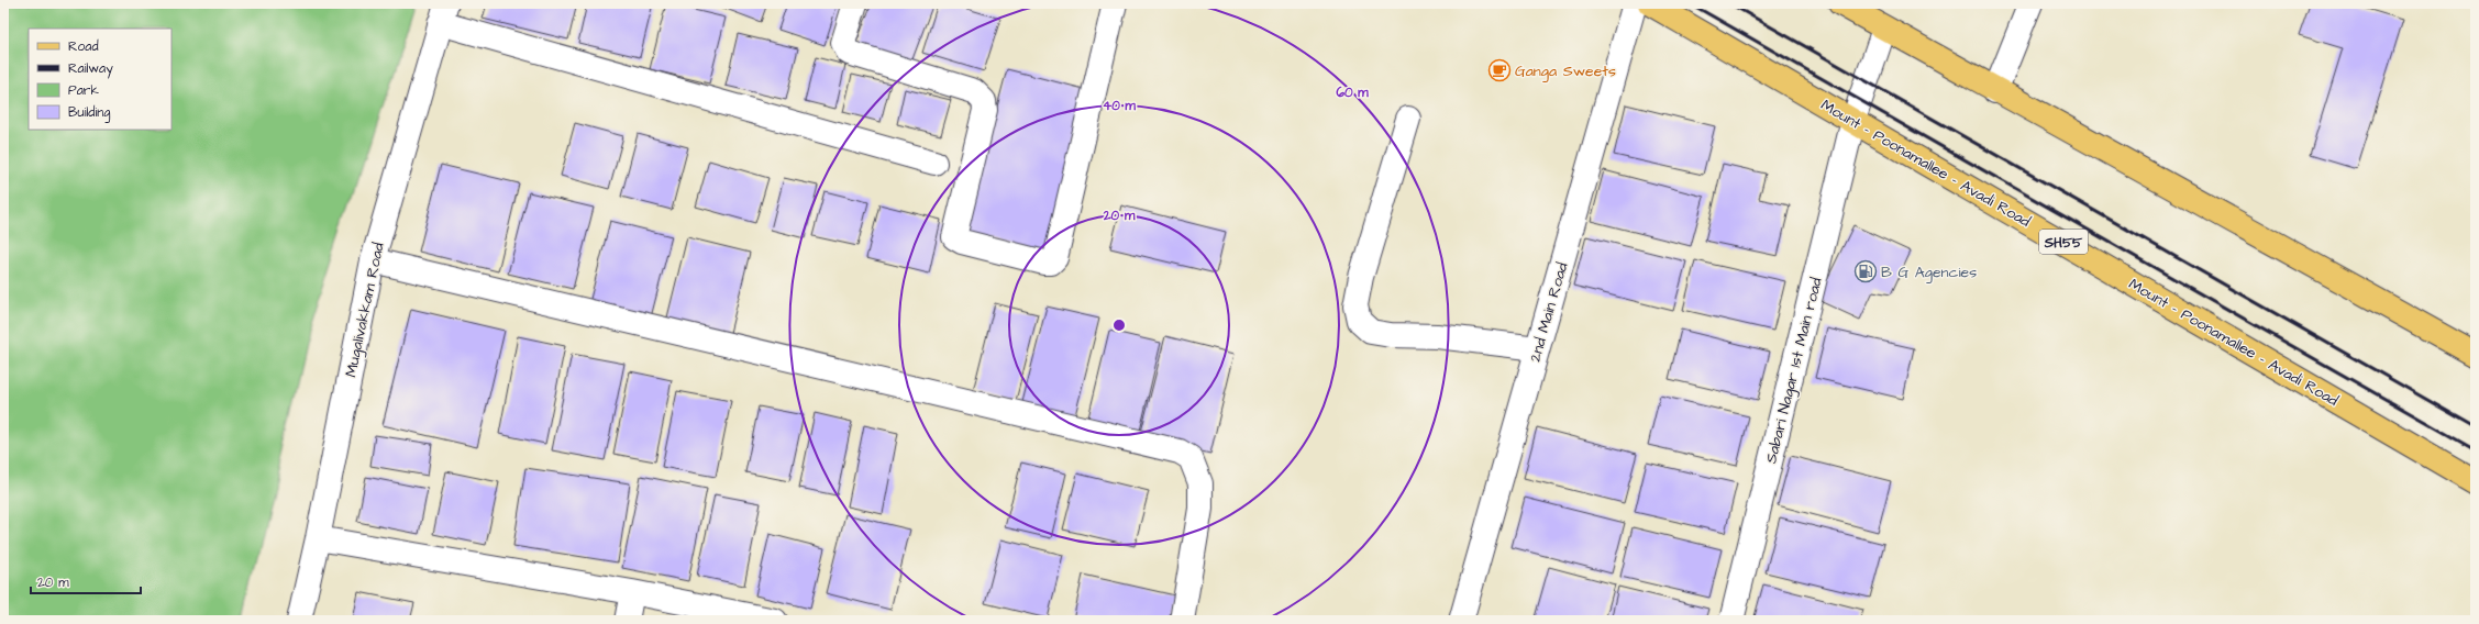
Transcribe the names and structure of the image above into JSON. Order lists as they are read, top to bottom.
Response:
{
  "streets": {
    "main road": ["Mount - Poonamallee - Avadi Road", "SH55"],
    "street": ["Mugalivakkam Road", "2nd Main Road", "Sabari Nagar 1st Main road"]
  },
  "crossings": [
    ["Mount - Poonamallee - Avadi Road", "Sabari Nagar 1st Main road"]
  ],
  "places": {
    "cafe": ["Ganga Sweets"],
    "fuel station": ["B G Agencies"]
  },
  "legend": [
    "Road",
    "Railway",
    "Park",
    "Building"
  ],
  "scale_bar": "20 m",
  "rings": ["60 m", "40 m", "20 m"]
}
